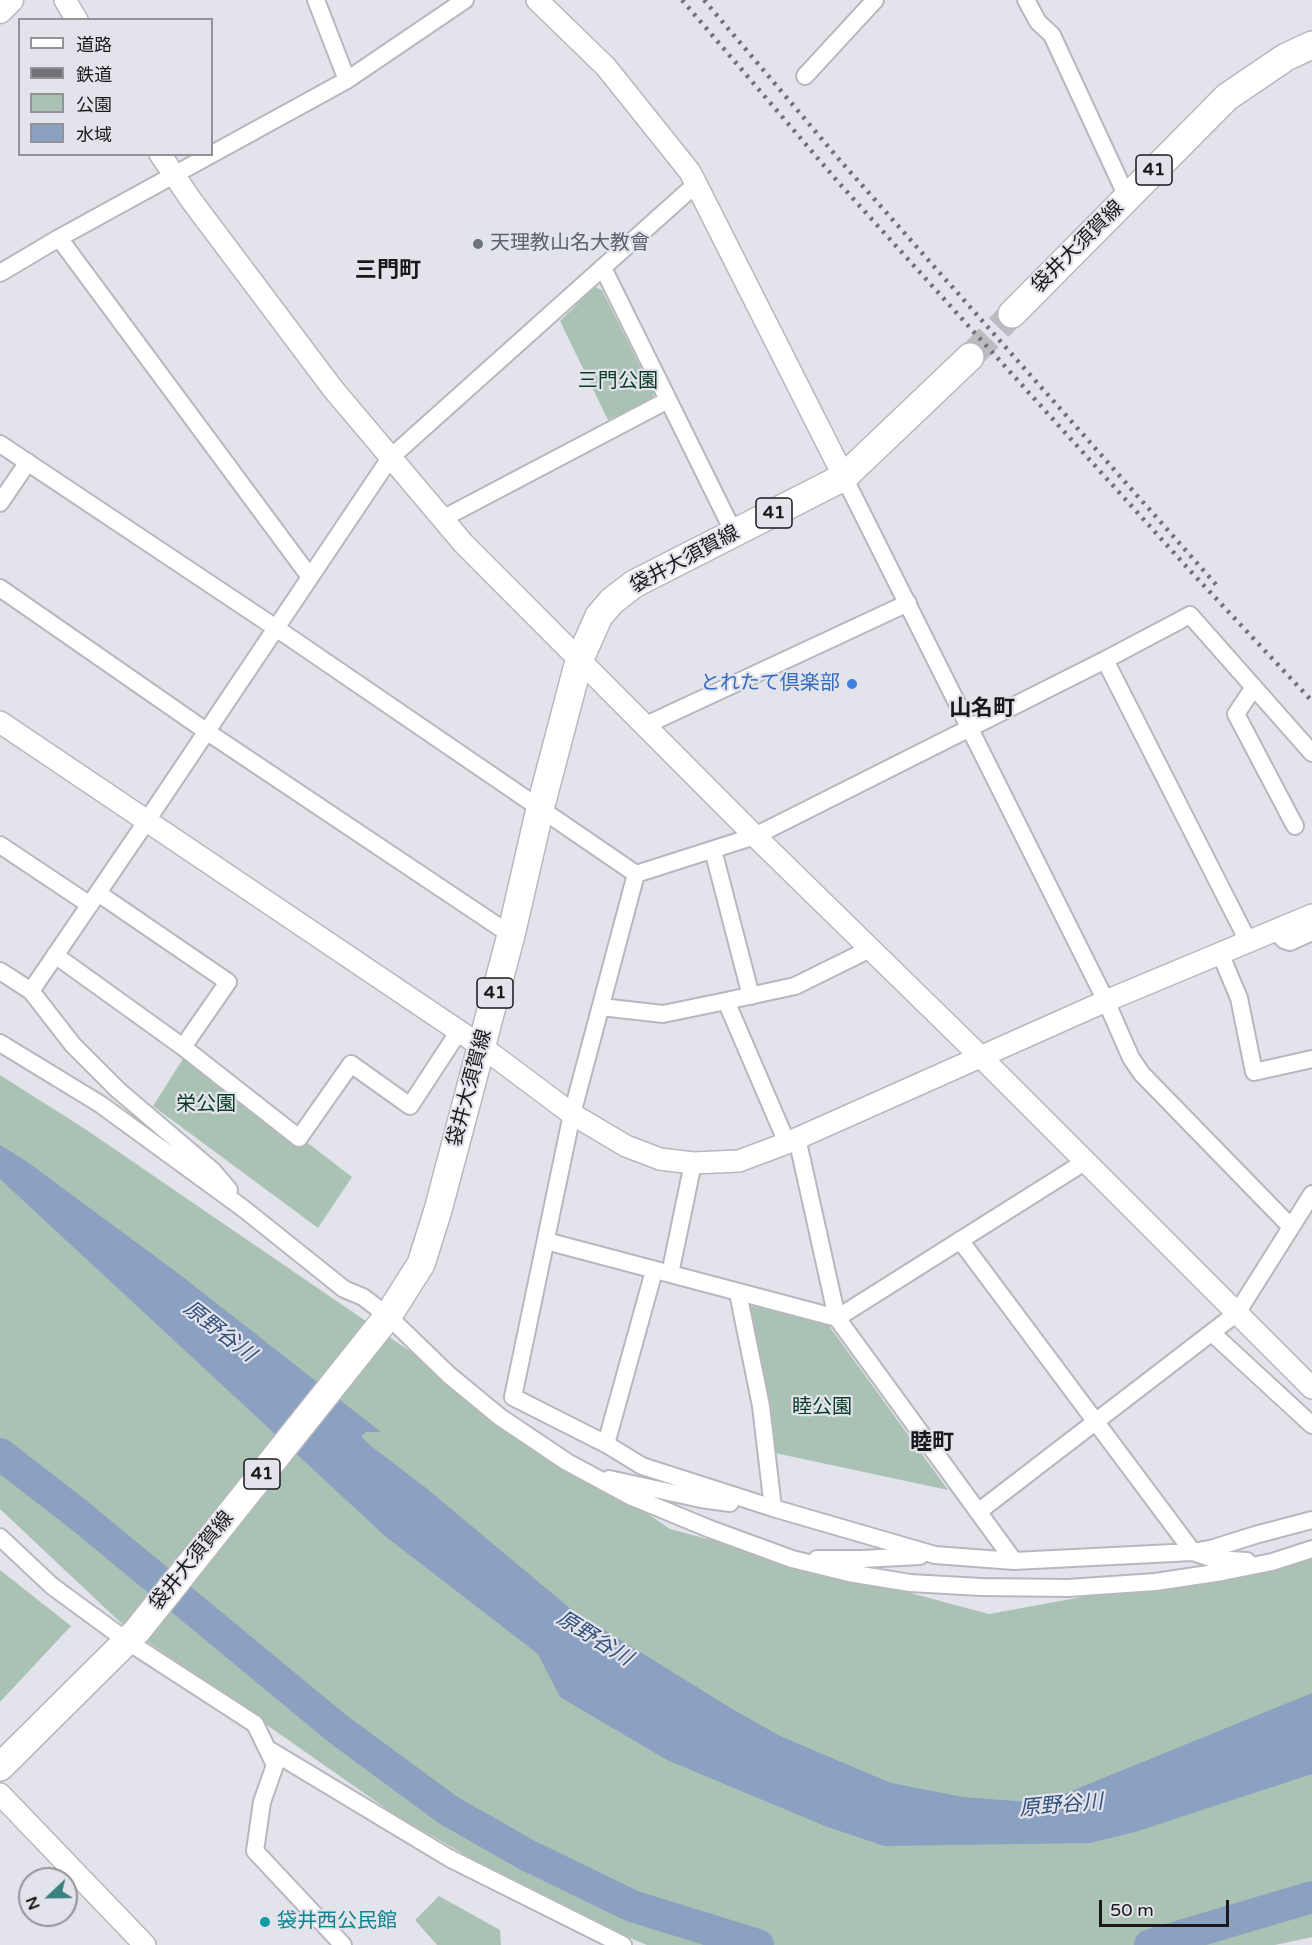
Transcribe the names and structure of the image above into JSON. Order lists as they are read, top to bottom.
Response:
{
  "streets": {
    "main road": ["41", "袋井大須賀線"]
  },
  "districts": ["三門町", "山名町", "睦町"],
  "water": ["原野谷川"],
  "parks": ["三門公園", "栄公園", "睦公園"],
  "places": ["天理教山名大教會", "とれたて倶楽部", "袋井西公民館"],
  "legend": [
    "道路",
    "鉄道",
    "公園",
    "水域"
  ],
  "scale_bar": "50 m",
  "north": "left"
}
